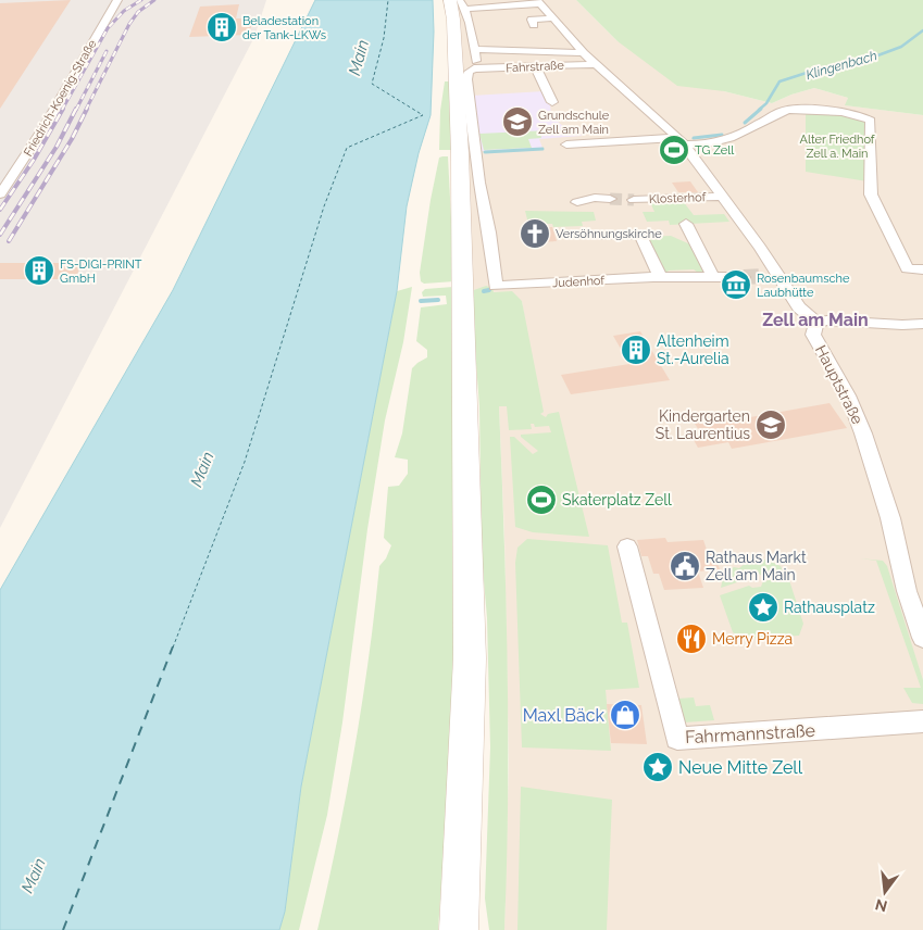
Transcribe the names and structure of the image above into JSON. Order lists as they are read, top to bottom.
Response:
{
  "streets": {
    "street": [
      "Fahrstraße",
      "Friedrich-Koenig-Straße",
      "Klosterhof",
      "Judenhof",
      "Hauptstraße",
      "Fahrmannstraße"
    ]
  },
  "crossings": [
    ["Fahrstraße", "Judenhof"]
  ],
  "districts": ["Zell am Main"],
  "water": ["Main", "Klingenbach"],
  "parks": ["Alter Friedhof Zell a. Main"],
  "places": {
    "building": ["Beladestation der Tank-LKWs", "FS-DIGI-PRINT GmbH", "Altenheim St.-Aurelia"],
    "school or university": ["Grundschule Zell am Main", "Kindergarten St. Laurentius"],
    "sports": ["TG Zell", "Skaterplatz Zell"],
    "church": ["Versöhnungskirche"],
    "museum": ["Rosenbaumsche Laubhütte"],
    "public building": ["Rathaus Markt Zell am Main"],
    "place": ["Rathausplatz", "Neue Mitte Zell"],
    "restaurant": ["Merry Pizza"],
    "shop": ["Maxl Bäck"]
  },
  "north": "bottom"
}
